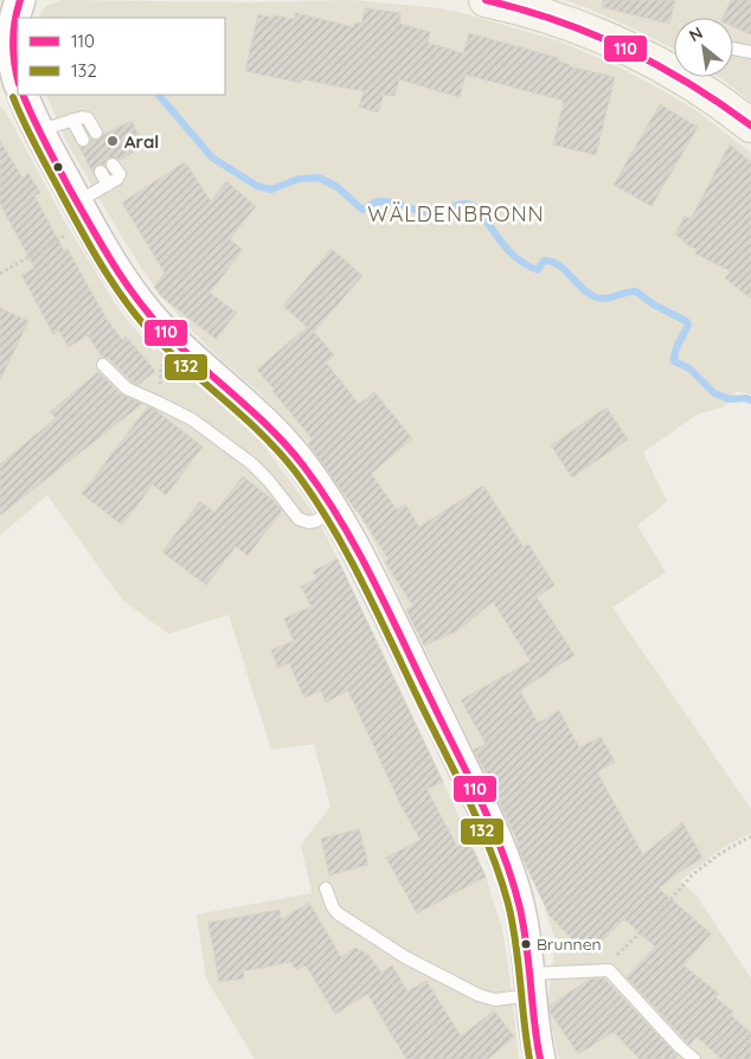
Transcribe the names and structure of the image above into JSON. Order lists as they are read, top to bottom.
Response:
{
  "districts": ["WÄLDENBRONN"],
  "places": ["Aral", "Brunnen"],
  "lines": ["transit line 110", "transit line 132"],
  "legend": ["110", "132"],
  "north": "top left"
}
